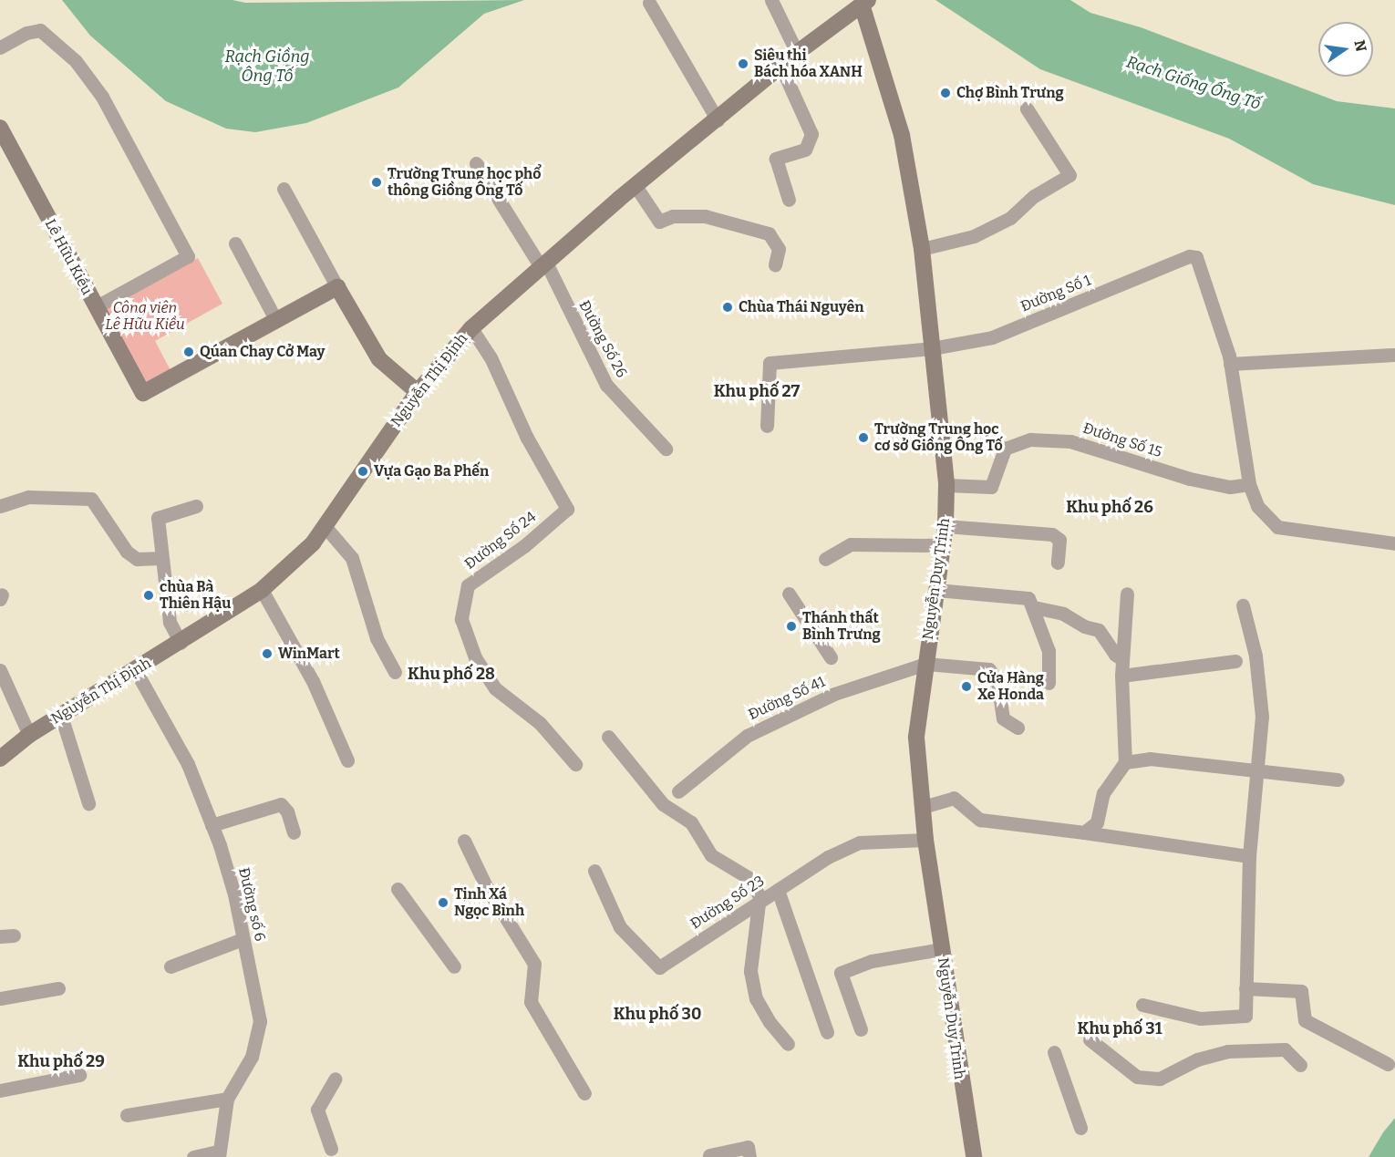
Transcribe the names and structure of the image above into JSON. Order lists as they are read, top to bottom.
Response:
{
  "streets": {
    "main road": ["Lê Hữu Kiều", "Nguyễn Thị Định", "Nguyễn Duy Trinh"],
    "street": [
      "Đường Số 1",
      "Đường Số 26",
      "Đường Số 15",
      "Đường Số 24",
      "Đường Số 41",
      "Đường Số 23",
      "Đường số 6"
    ]
  },
  "crossings": [
    ["Đường Số 1", "Nguyễn Duy Trinh"],
    ["Đường Số 26", "Nguyễn Thị Định"],
    ["Nguyễn Thị Định", "Đường Số 24"],
    ["Nguyễn Thị Định", "Nguyễn Duy Trinh"],
    ["Nguyễn Thị Định", "Đường số 6"],
    ["Đường Số 15", "Nguyễn Duy Trinh"],
    ["Nguyễn Duy Trinh", "Đường Số 41"],
    ["Nguyễn Duy Trinh", "Đường Số 23"]
  ],
  "districts": [
    "Khu phố 27",
    "Khu phố 26",
    "Khu phố 28",
    "Khu phố 30",
    "Khu phố 31",
    "Khu phố 29"
  ],
  "water": ["Rạch Giồng Ông Tố", "Rạch Giống Ống Tố"],
  "parks": ["Công viên Lê Hữu Kiều"],
  "places": [
    "Siêu thị Bách hóa XANH",
    "Chợ Bình Trưng",
    "Trường Trung học phổ thông Giồng Ông Tố",
    "Chùa Thái Nguyên",
    "Qúan Chay Cở May",
    "Trường Trung học cơ sở Giồng Ông Tố",
    "Vựa Gạo Ba Phến",
    "chùa Bà Thiên Hậu",
    "Thánh thất Bình Trưng",
    "WinMart",
    "Cửa Hàng Xe Honda",
    "Tịnh Xá Ngọc Bình"
  ],
  "north": "right"
}
